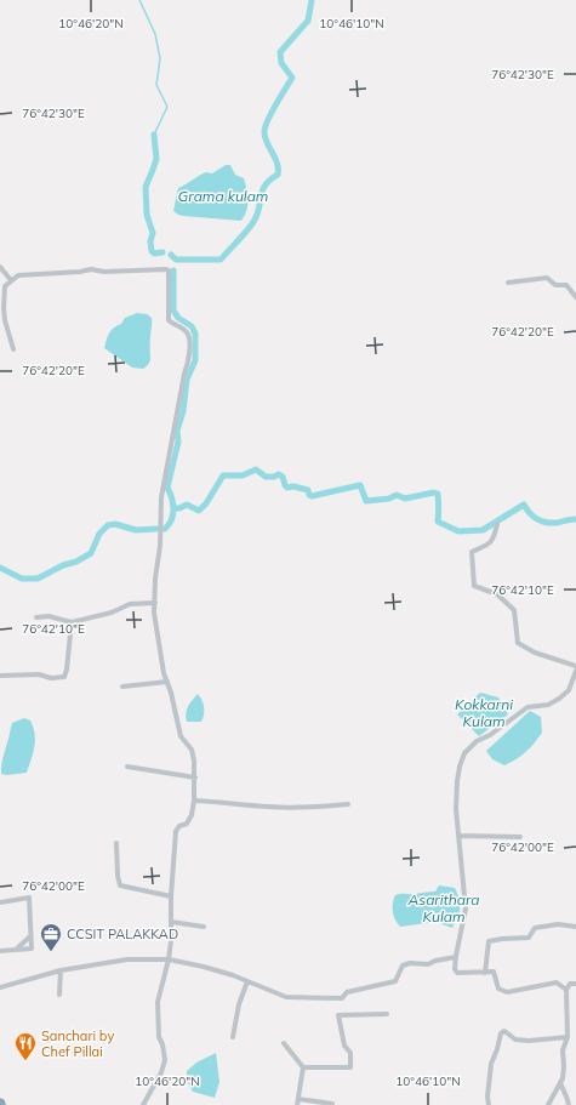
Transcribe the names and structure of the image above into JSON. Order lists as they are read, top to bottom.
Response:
{
  "water": ["Grama kulam", "Kokkarni Kulam", "Asarithara Kulam"],
  "places": {
    "office": ["CCSIT PALAKKAD"],
    "restaurant": ["Sanchari by Chef Pillai"]
  },
  "coordinates": [
    "10°46'20\"N",
    "10°46'10\"N",
    "76°42'30\"E",
    "76°42'20\"E",
    "76°42'10\"E",
    "76°42'00\"E"
  ]
}
